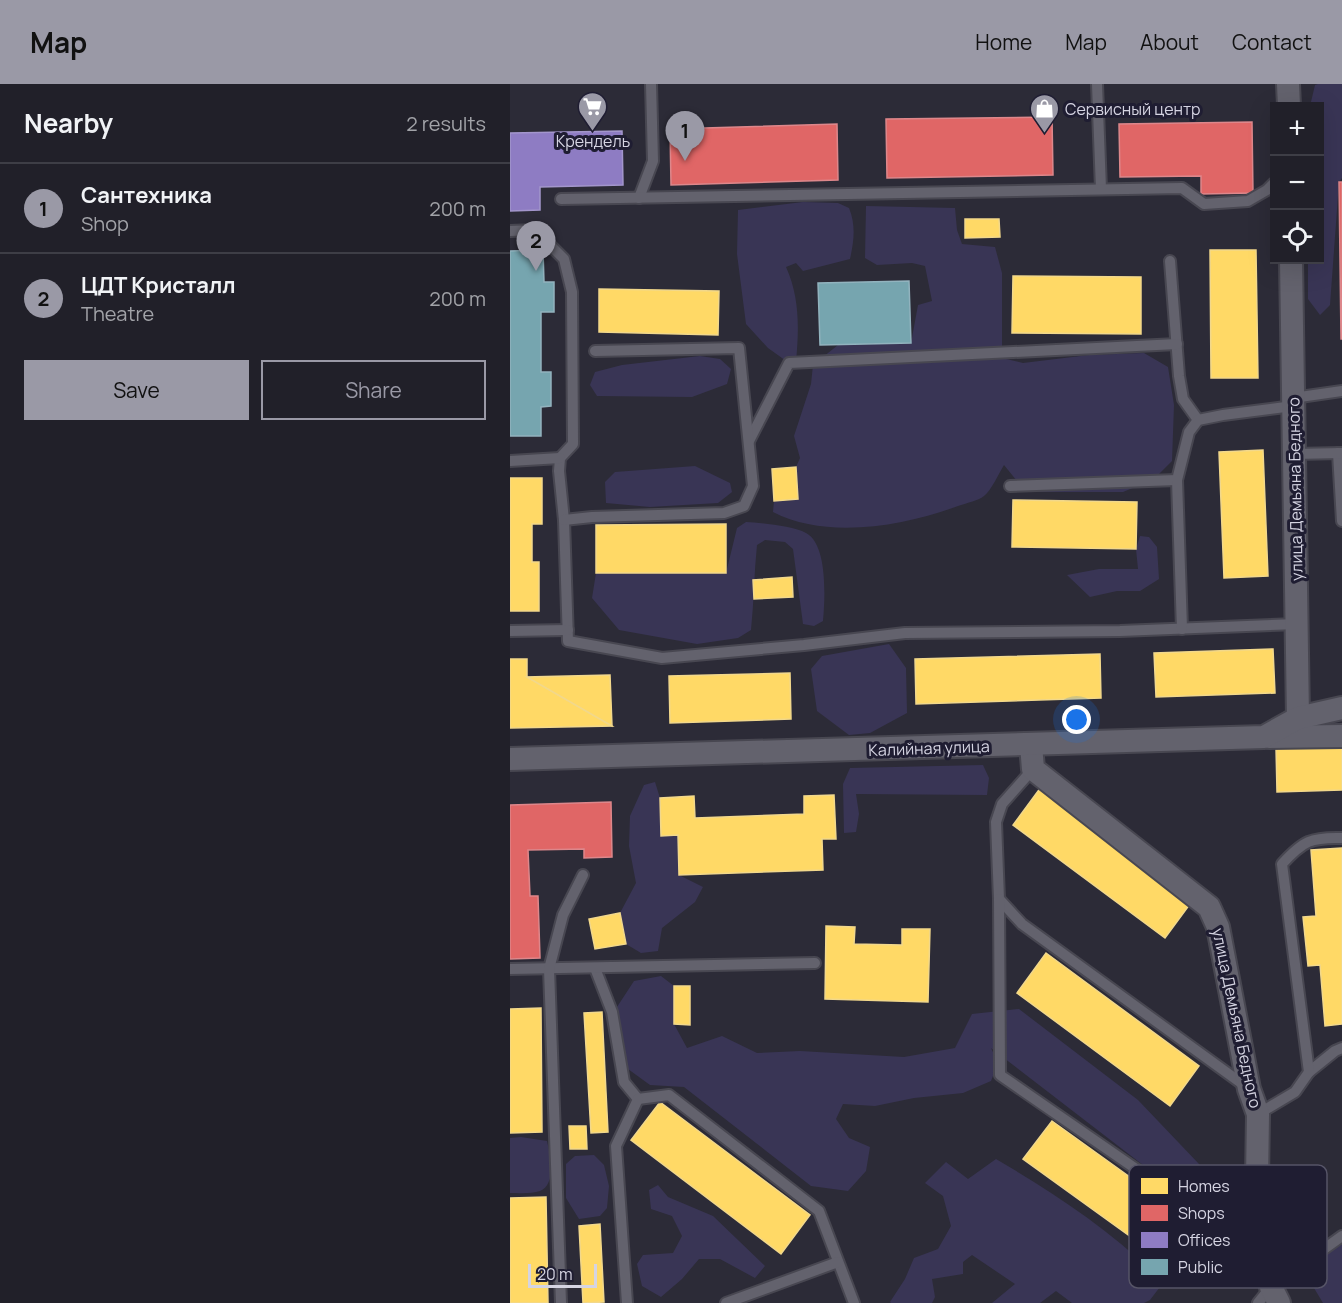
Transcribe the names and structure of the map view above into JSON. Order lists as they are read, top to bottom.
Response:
{
  "streets": {
    "street": ["улица Демьяна Бедного", "Калийная улица"]
  },
  "crossings": [
    ["улица Демьяна Бедного", "Калийная улица"]
  ],
  "places": {
    "supermarket": ["Крендель"],
    "shop": ["Сервисный центр"]
  },
  "legend": [
    "Homes",
    "Shops",
    "Offices",
    "Public"
  ],
  "scale_bar": "20 m",
  "page": {
    "header": "Map",
    "nav": [
      "Home",
      "Map",
      "About",
      "Contact"
    ],
    "heading": ["Nearby", "2 results"],
    "map_buttons": ["+", "−"],
    "pins": ["1", "2"],
    "list": [
      {
        "mark": "1",
        "name": "Сантехника",
        "note": "Shop",
        "value": "200 m"
      },
      {
        "mark": "2",
        "name": "ЦДТ Кристалл",
        "note": "Theatre",
        "value": "200 m"
      }
    ],
    "buttons": ["Save", "Share"],
    "scale": "20 m"
  }
}
